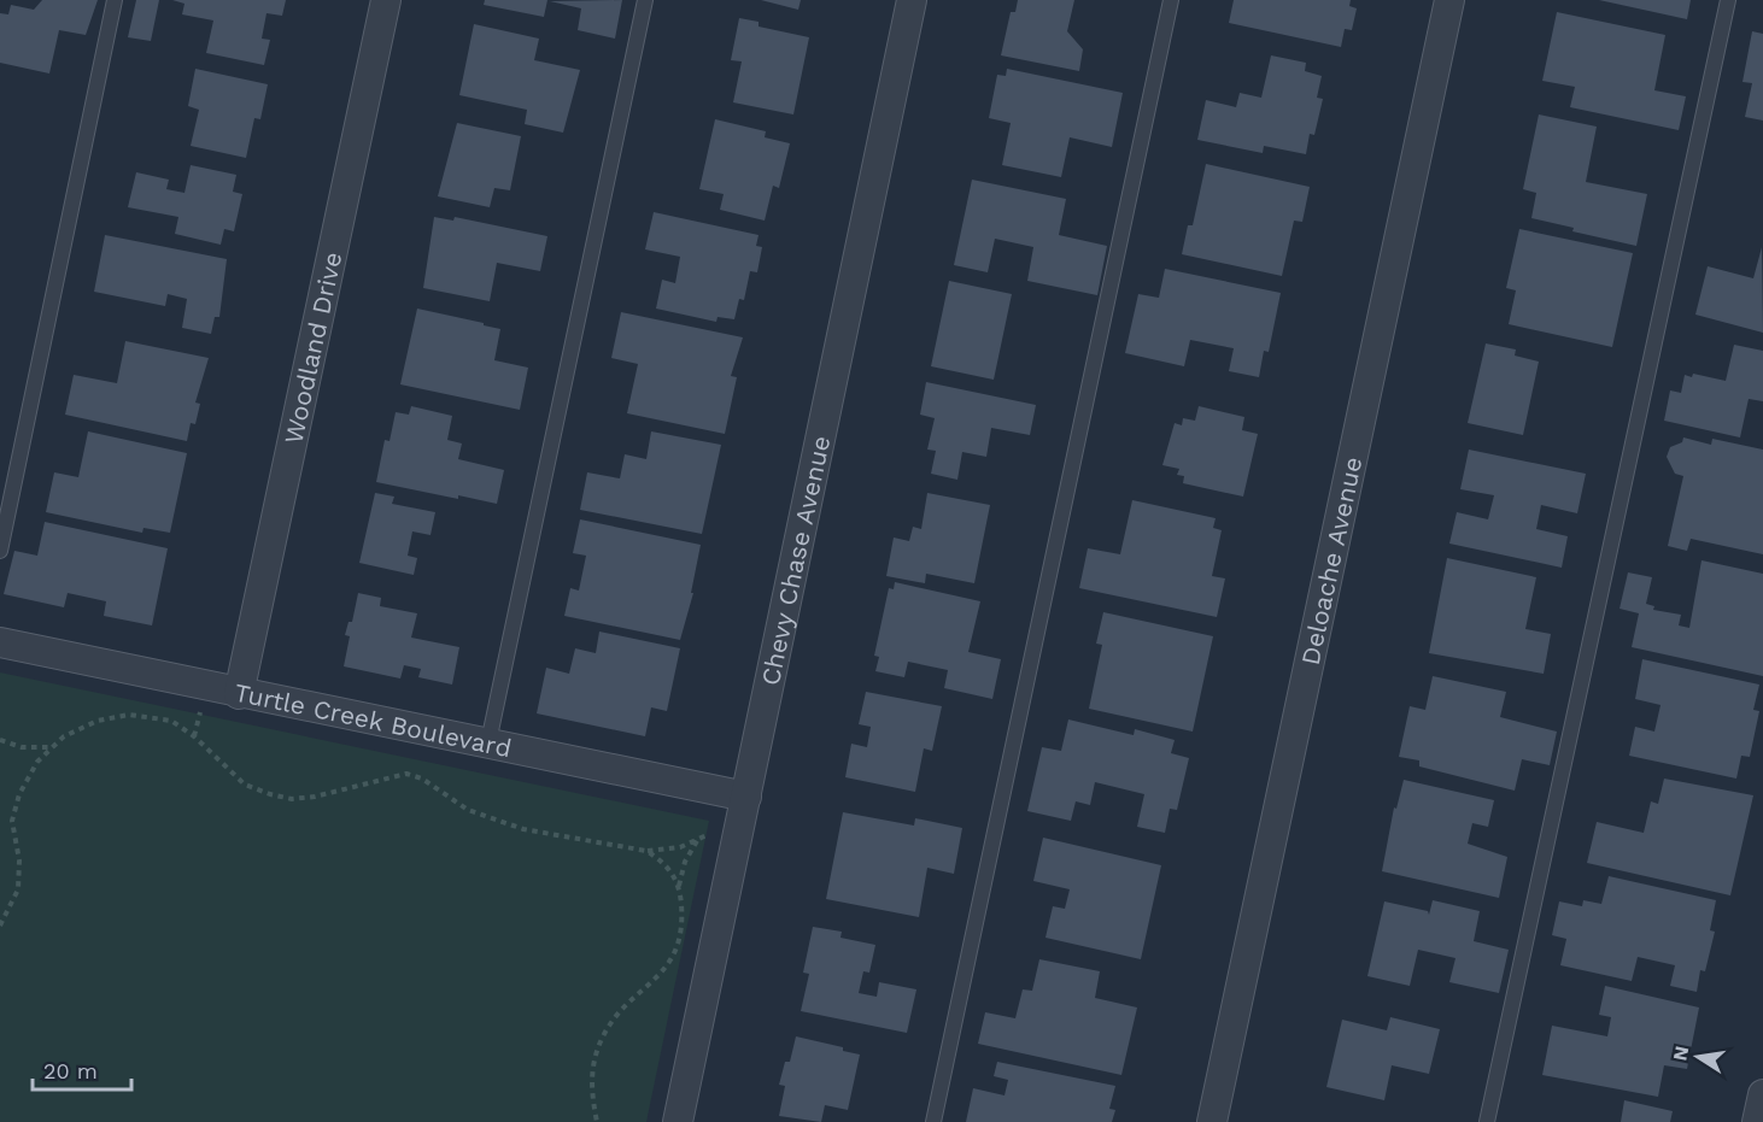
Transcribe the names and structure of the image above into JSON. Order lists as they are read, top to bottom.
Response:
{
  "streets": {
    "street": [
      "Woodland Drive",
      "Chevy Chase Avenue",
      "Deloache Avenue",
      "Turtle Creek Boulevard"
    ]
  },
  "crossings": [
    ["Woodland Drive", "Turtle Creek Boulevard"],
    ["Chevy Chase Avenue", "Turtle Creek Boulevard"]
  ],
  "scale_bar": "20 m",
  "north": "left"
}
